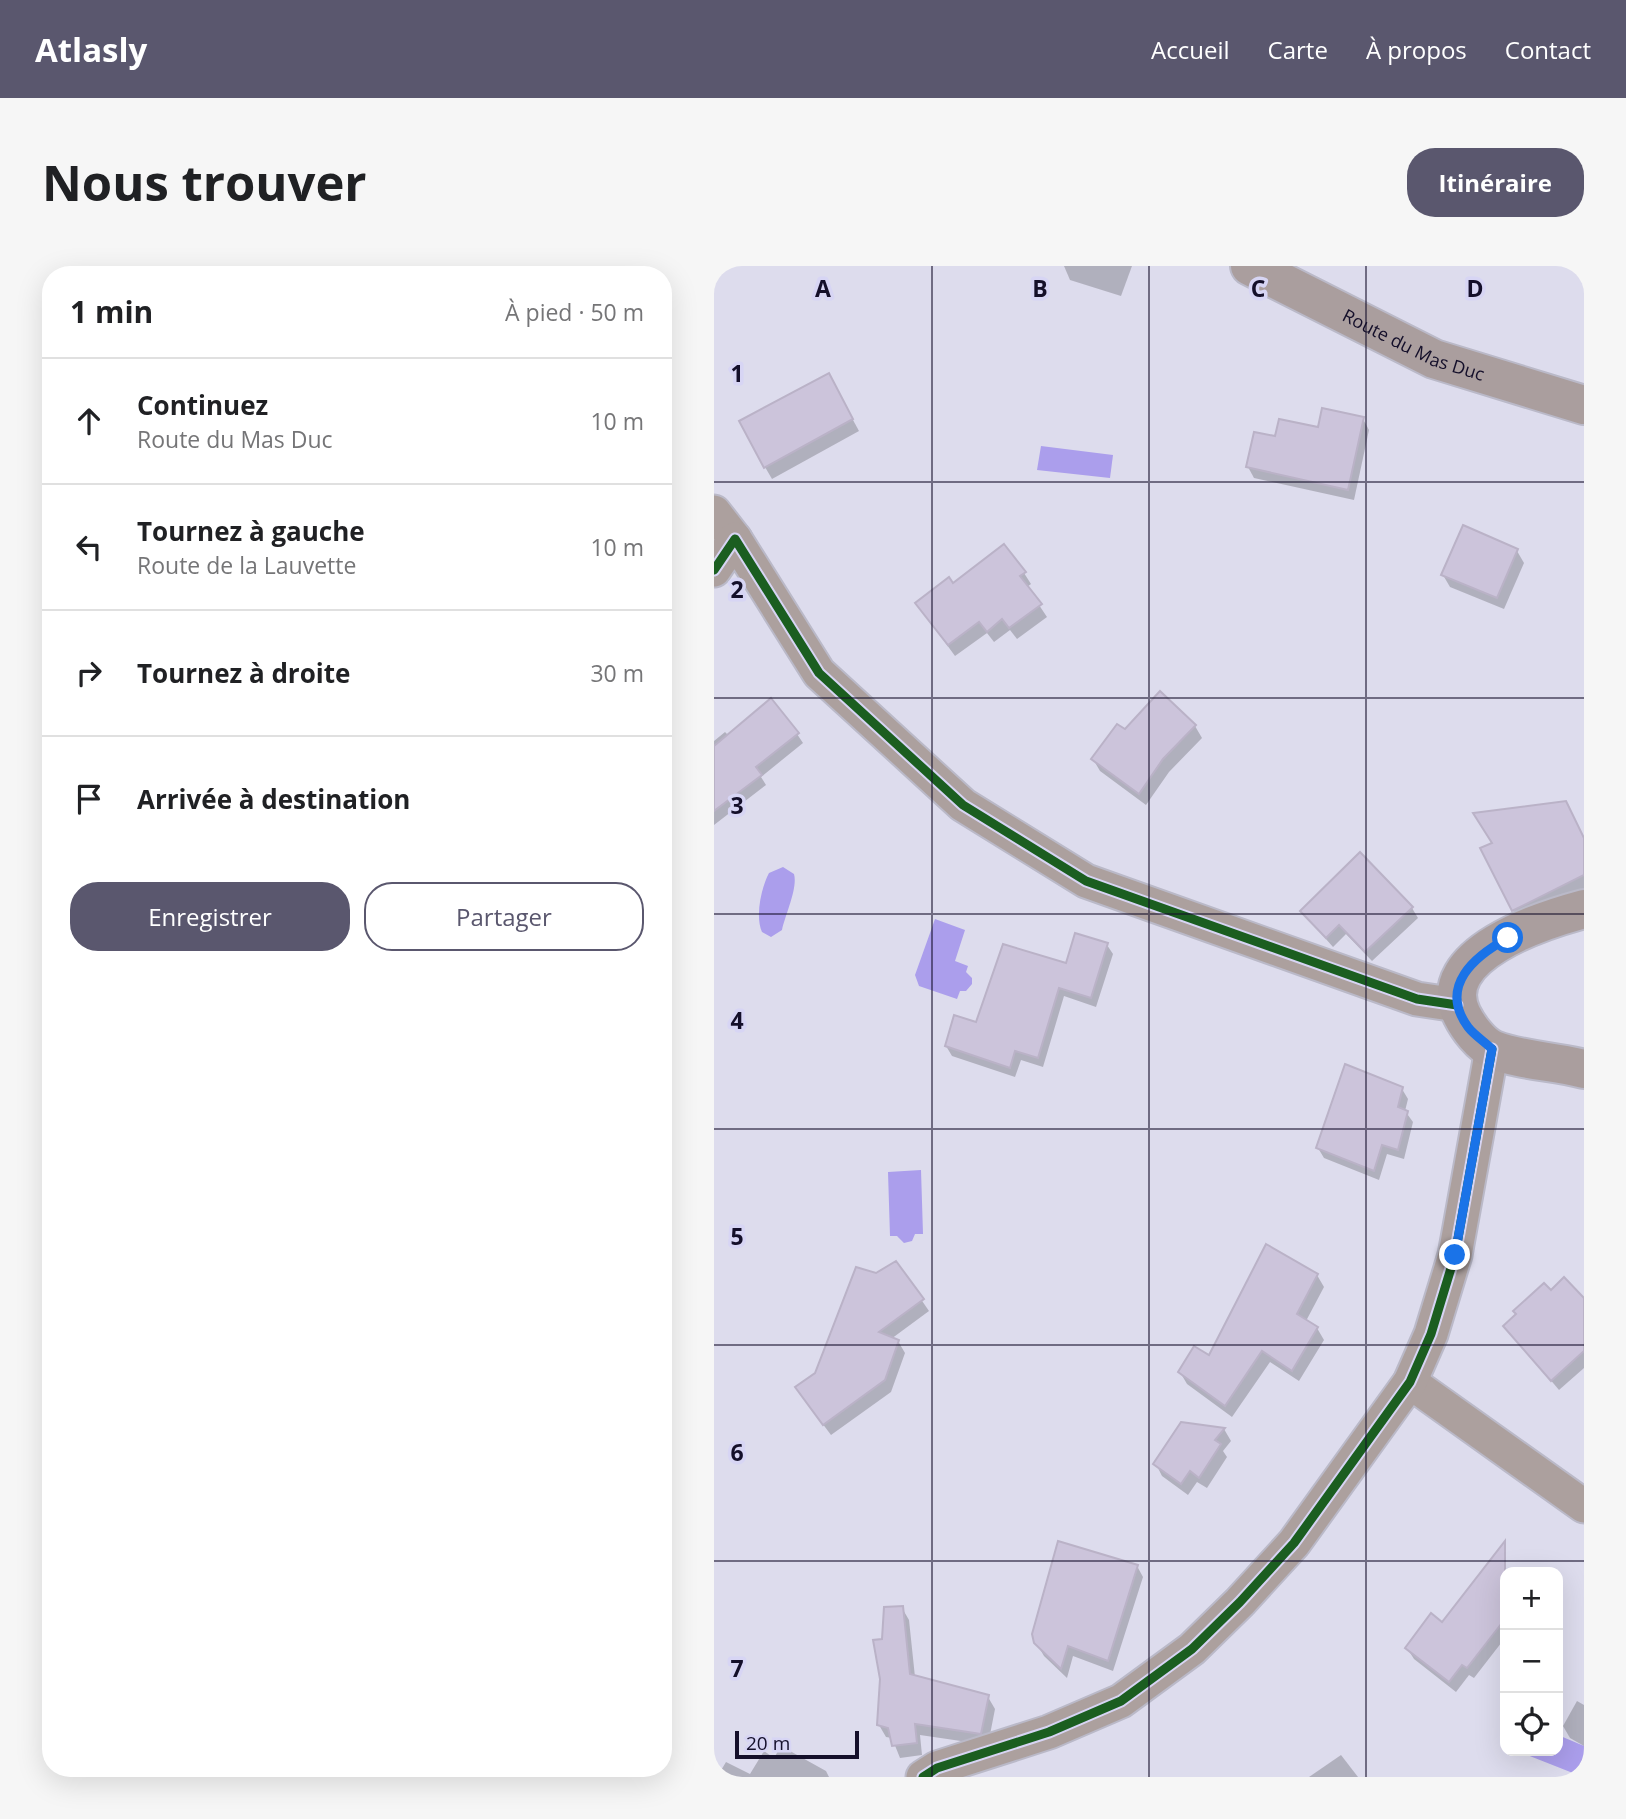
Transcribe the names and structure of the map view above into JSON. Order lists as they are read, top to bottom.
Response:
{
  "streets": {
    "street": ["Route du Mas Duc"]
  },
  "scale_bar": "20 m",
  "page": {
    "header": "Atlasly",
    "nav": [
      "Accueil",
      "Carte",
      "À propos",
      "Contact"
    ],
    "buttons": [
      "Itinéraire",
      ["Enregistrer", "Partager"]
    ],
    "title": "Nous trouver",
    "heading": ["1 min", "À pied · 50 m"],
    "list": [
      ["Continuez", "Route du Mas Duc", "10 m"],
      ["Tournez à gauche", "Route de la Lauvette", "10 m"],
      ["Tournez à droite", "30 m"],
      "Arrivée à destination"
    ],
    "map_buttons": ["+", "−"],
    "scale": "20 m"
  },
  "grid": {
    "columns": [
      "A",
      "B",
      "C",
      "D"
    ],
    "rows": [
      "1",
      "2",
      "3",
      "4",
      "5",
      "6",
      "7"
    ]
  }
}
